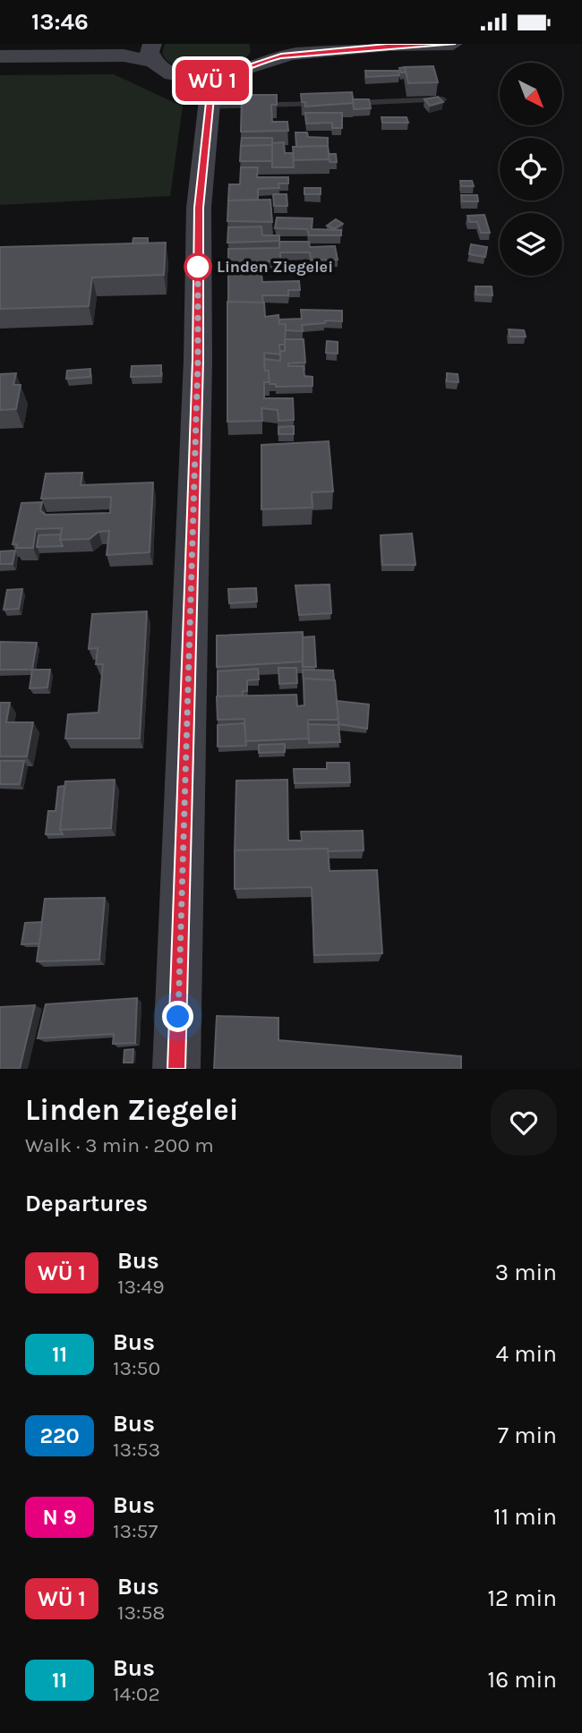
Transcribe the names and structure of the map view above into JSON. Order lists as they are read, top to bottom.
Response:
{
  "places": ["Linden Ziegelei"],
  "north": "bottom right",
  "page": {
    "status": "13:46",
    "on_map": "WÜ 1",
    "heading": [
      ["Linden Ziegelei", "Walk · 3 min · 200 m"],
      "Departures"
    ],
    "list": [
      {
        "mark": "WÜ 1",
        "name": "Bus",
        "note": "13:49",
        "value": "3 min"
      },
      {
        "mark": "11",
        "name": "Bus",
        "note": "13:50",
        "value": "4 min"
      },
      {
        "mark": "220",
        "name": "Bus",
        "note": "13:53",
        "value": "7 min"
      },
      {
        "mark": "N 9",
        "name": "Bus",
        "note": "13:57",
        "value": "11 min"
      },
      {
        "mark": "WÜ 1",
        "name": "Bus",
        "note": "13:58",
        "value": "12 min"
      },
      {
        "mark": "11",
        "name": "Bus",
        "note": "14:02",
        "value": "16 min"
      }
    ]
  }
}
